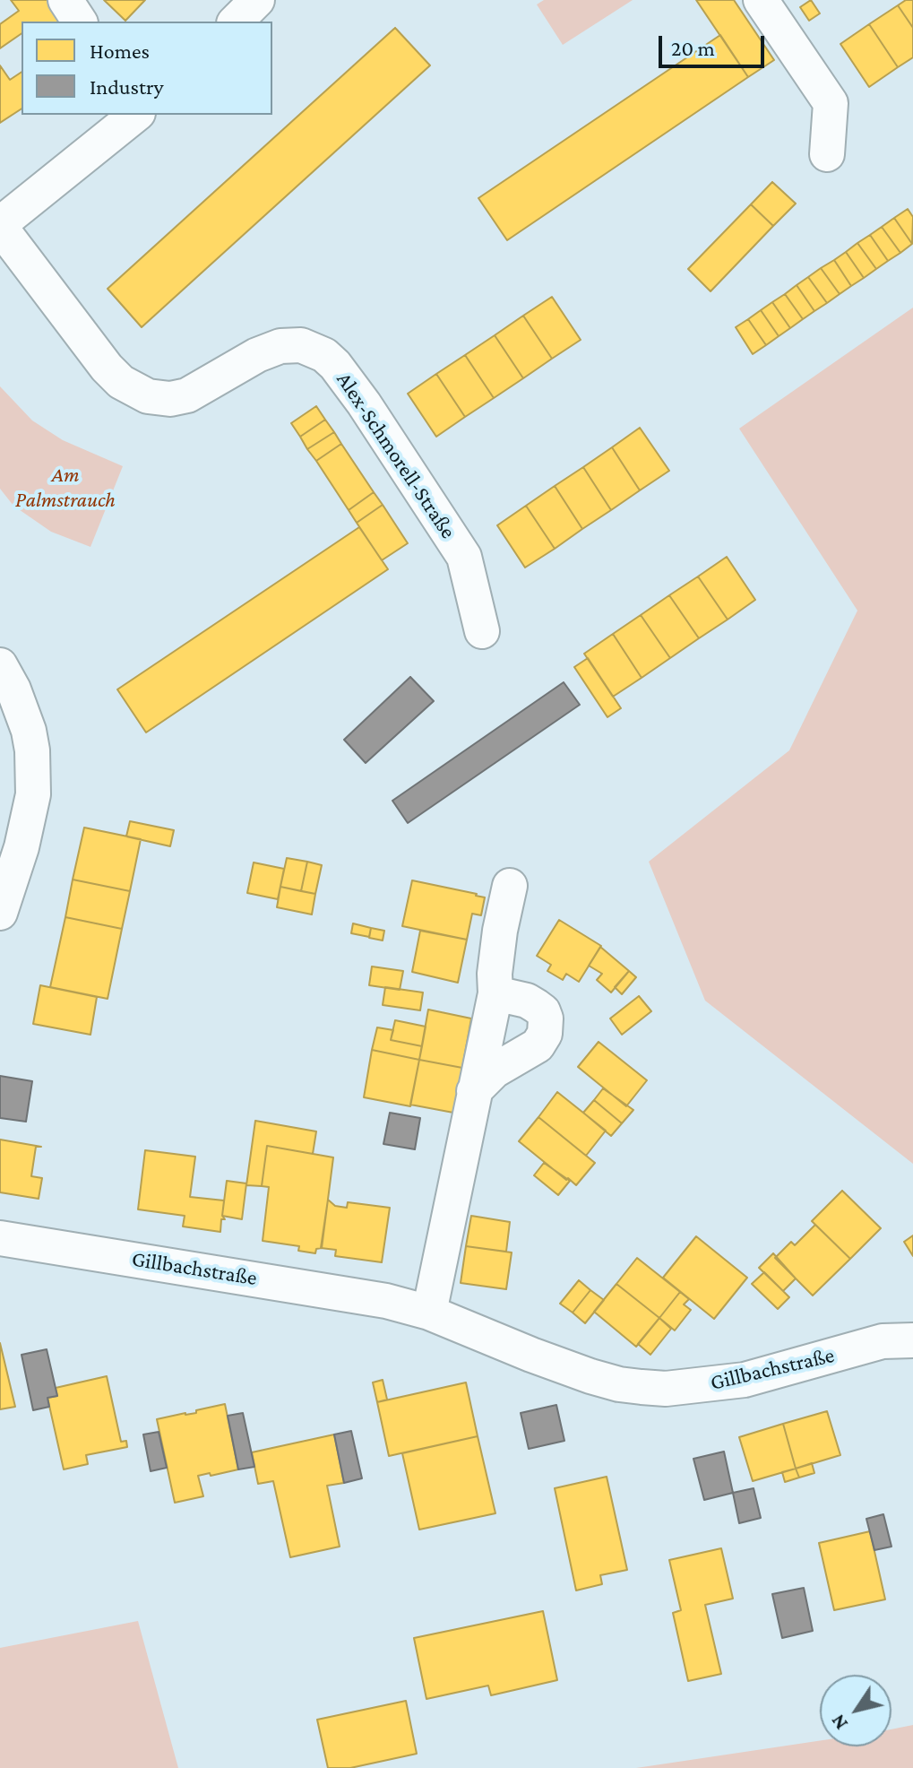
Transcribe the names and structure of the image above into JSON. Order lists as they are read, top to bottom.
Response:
{
  "streets": {
    "street": ["Alex-Schmorell-Straße", "Gillbachstraße"]
  },
  "parks": ["Am Palmstrauch"],
  "legend": ["Homes", "Industry"],
  "scale_bar": "20 m",
  "north": "bottom left"
}
